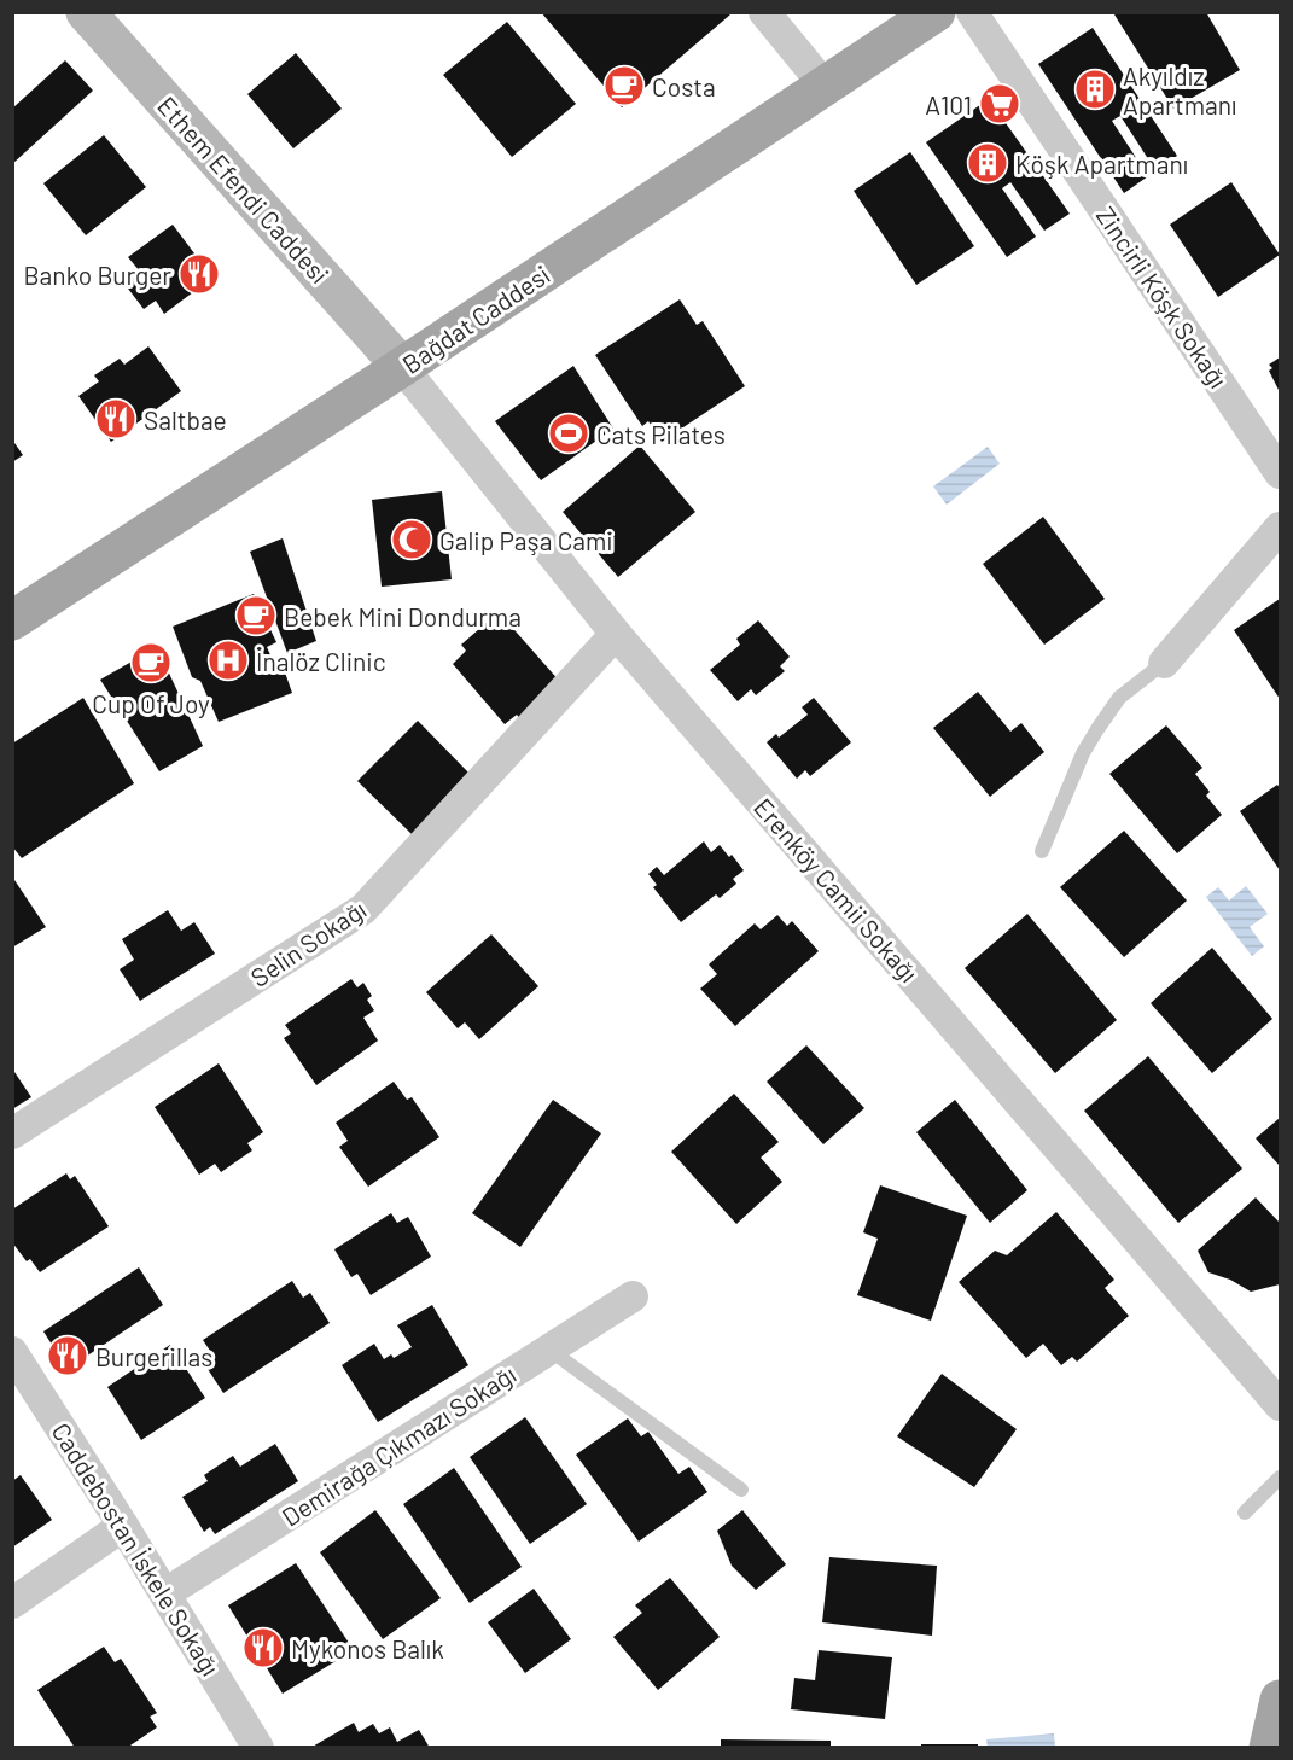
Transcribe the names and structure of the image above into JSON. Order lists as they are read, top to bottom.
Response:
{
  "streets": {
    "main road": ["Ethem Efendi Caddesi", "Bağdat Caddesi"],
    "street": [
      "Zincirli Köşk Sokağı",
      "Erenköy Camii Sokağı",
      "Selin Sokağı",
      "Demirağa Çıkmazı Sokağı",
      "Caddebostan İskele Sokağı"
    ]
  },
  "crossings": [
    ["Ethem Efendi Caddesi", "Bağdat Caddesi"],
    ["Ethem Efendi Caddesi", "Erenköy Camii Sokağı"],
    ["Bağdat Caddesi", "Erenköy Camii Sokağı"],
    ["Erenköy Camii Sokağı", "Selin Sokağı"],
    ["Demirağa Çıkmazı Sokağı", "Caddebostan İskele Sokağı"]
  ],
  "places": {
    "cafe": ["Costa", "Bebek Mini Dondurma", "Cup Of Joy"],
    "building": ["Akyıldız Apartmanı", "Köşk Apartmanı"],
    "supermarket": ["A101"],
    "restaurant": [
      "Banko Burger",
      "Saltbae",
      "Burgerillas",
      "Mykonos Balık"
    ],
    "sports": ["Cats Pilates"],
    "mosque": ["Galip Paşa Cami"],
    "hospital": ["İnalöz Clinic"]
  }
}
